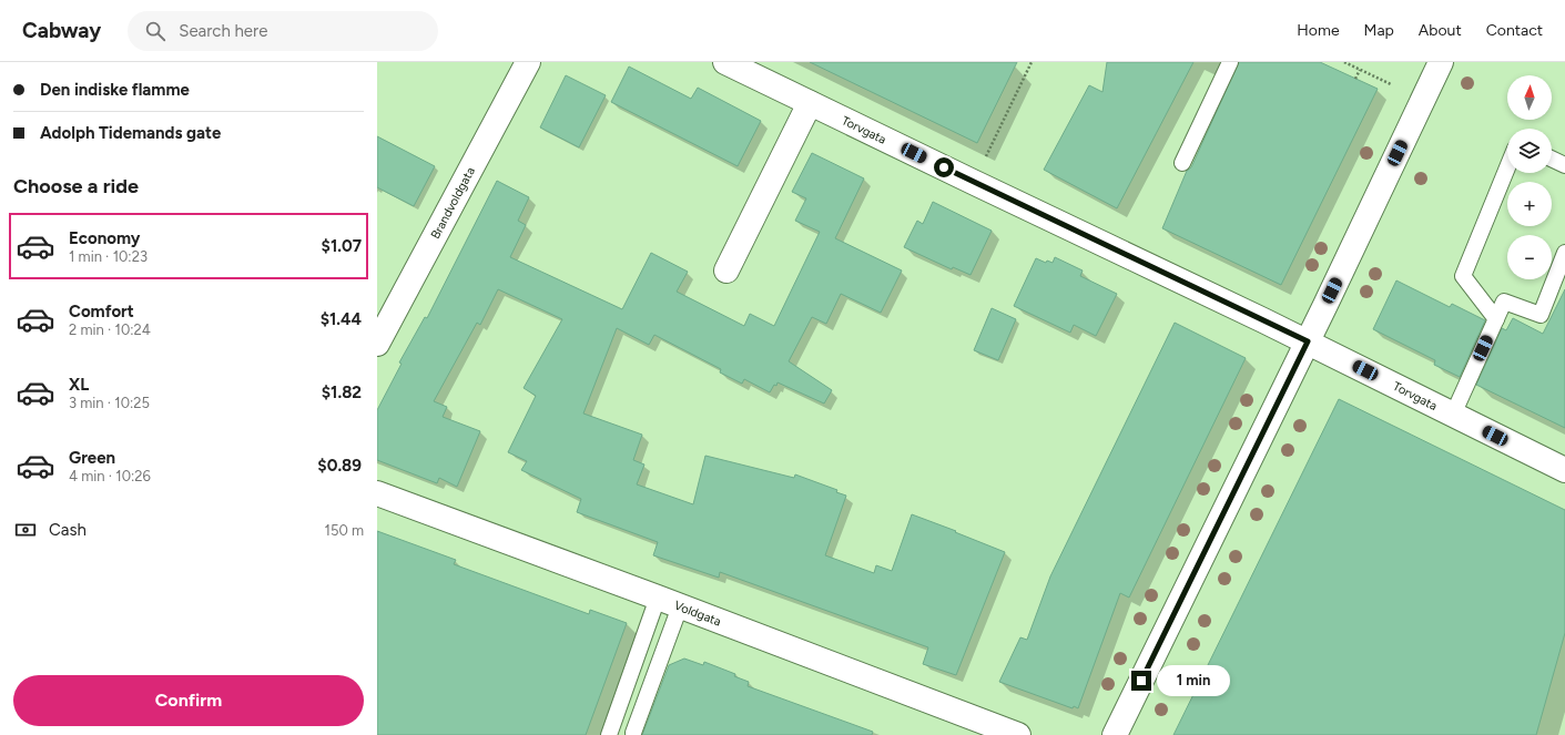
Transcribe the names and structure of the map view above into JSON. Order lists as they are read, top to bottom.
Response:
{
  "streets": {
    "street": ["Torvgata", "Brandvoldgata", "Voldgata"]
  },
  "north": "top",
  "page": {
    "header": "Cabway",
    "search": "Search here",
    "nav": [
      "Home",
      "Map",
      "About",
      "Contact"
    ],
    "banner": ["Den indiske flamme", "Adolph Tidemands gate"],
    "map_buttons": ["+", "−"],
    "heading": "Choose a ride",
    "list": [
      {
        "name": "Economy",
        "note": "1 min · 10:23",
        "value": "$1.07"
      },
      {
        "name": "Comfort",
        "note": "2 min · 10:24",
        "value": "$1.44"
      },
      {
        "name": "XL",
        "note": "3 min · 10:25",
        "value": "$1.82"
      },
      {
        "name": "Green",
        "note": "4 min · 10:26",
        "value": "$0.89"
      }
    ],
    "pay": ["Cash", "150 m"],
    "bubble": "1 min",
    "buttons": "Confirm"
  }
}
